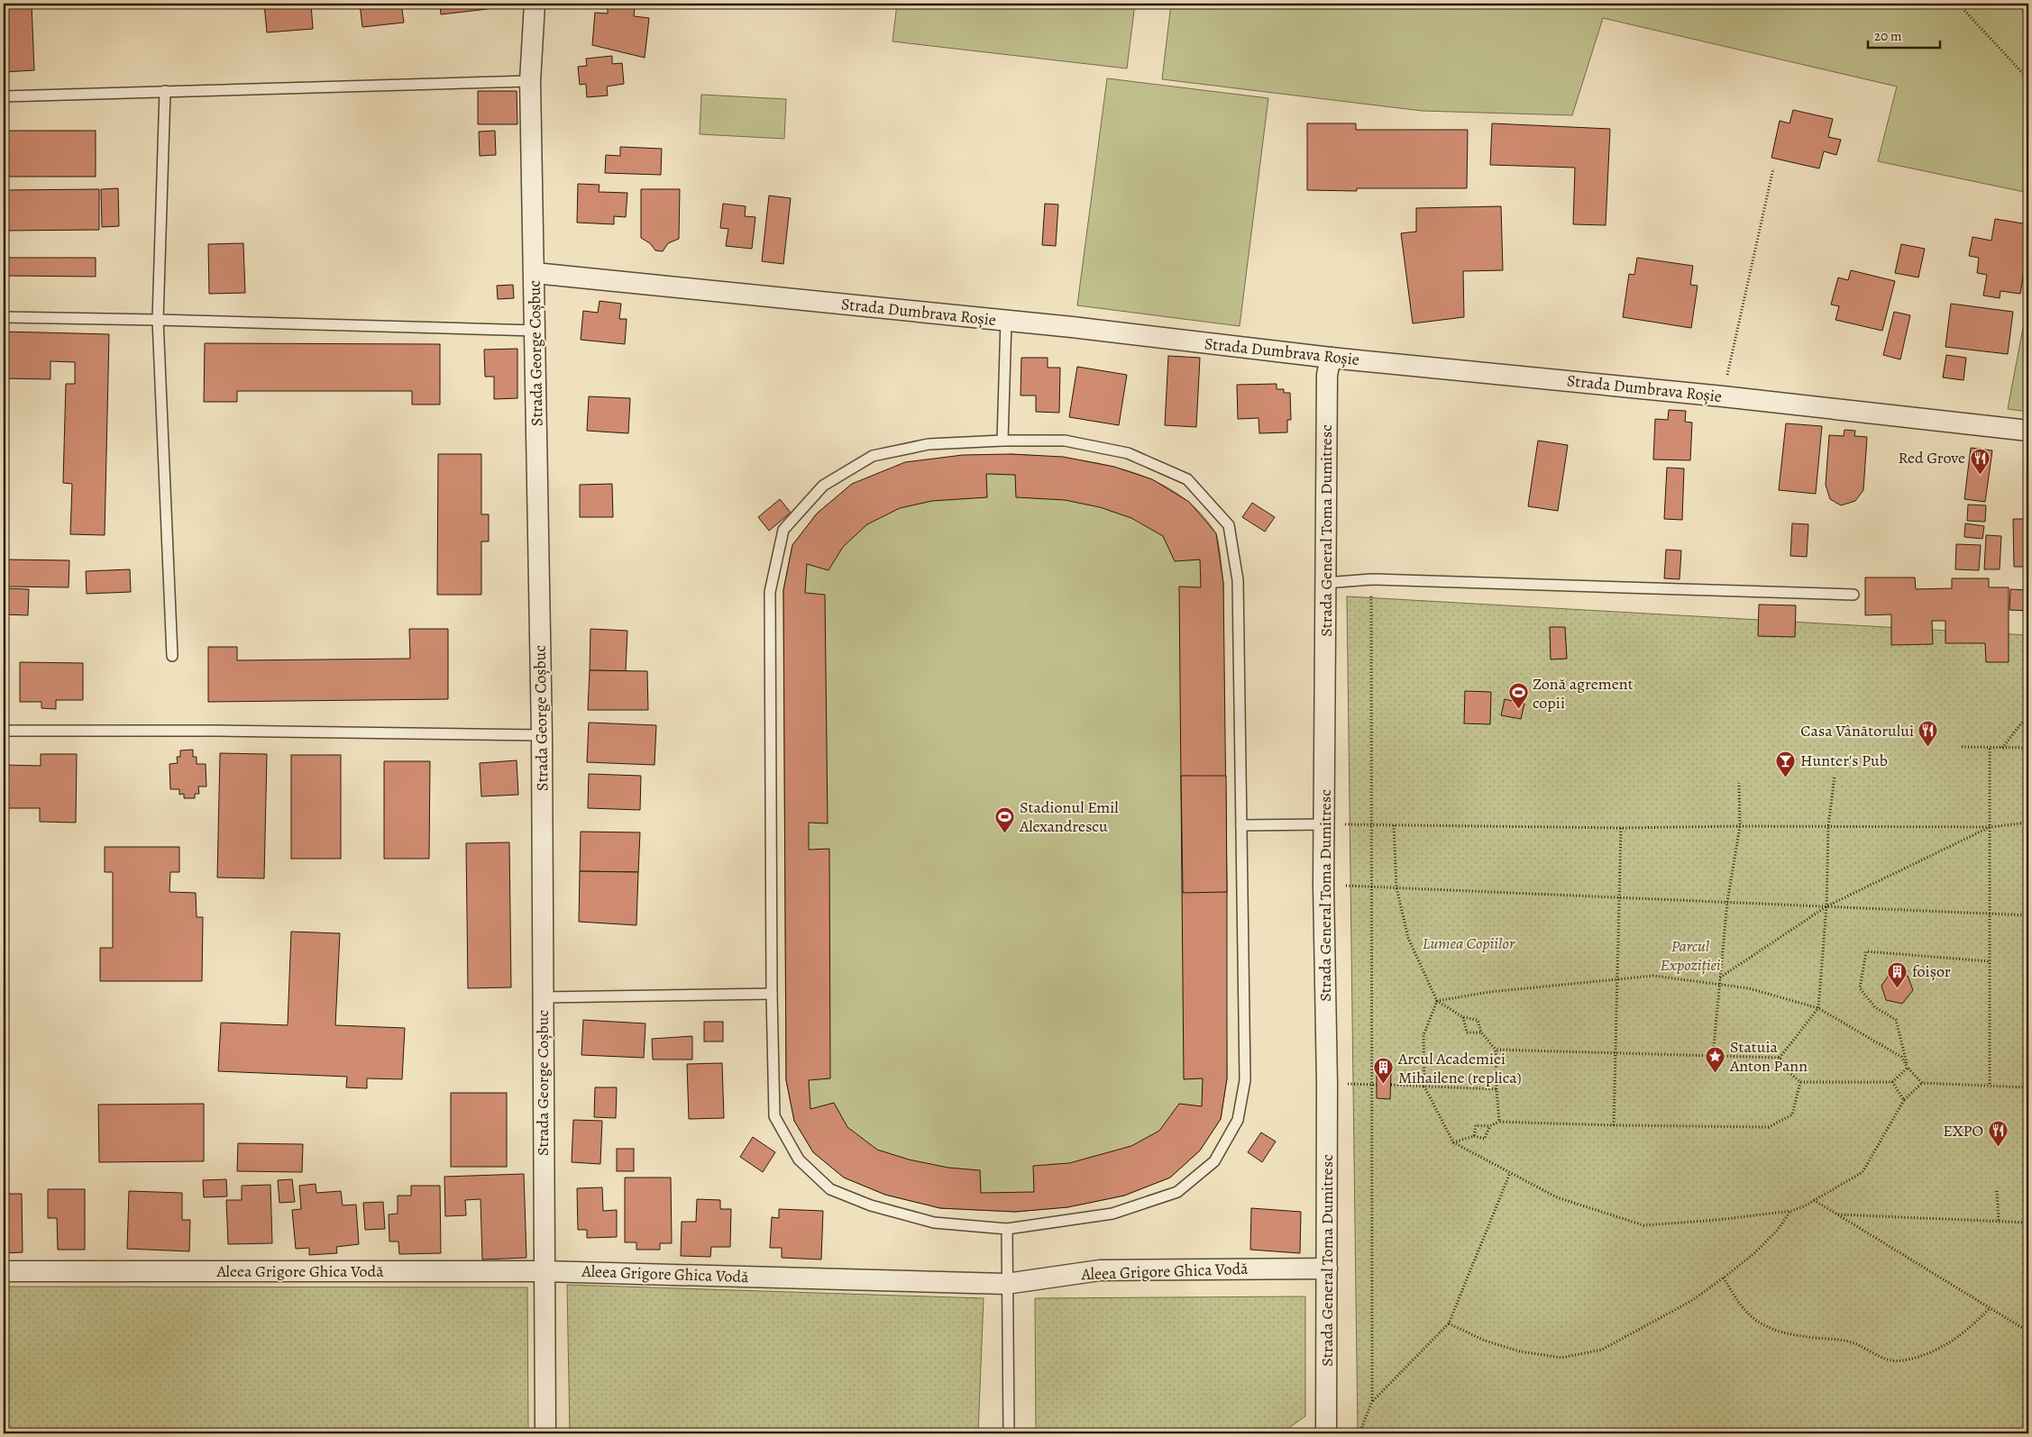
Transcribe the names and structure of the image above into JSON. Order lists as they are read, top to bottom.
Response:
{
  "streets": {
    "street": [
      "Strada Dumbrava Roșie",
      "Strada George Coșbuc",
      "Strada General Toma Dumitresc",
      "Aleea Grigore Ghica Vodă"
    ]
  },
  "crossings": [
    ["Strada Dumbrava Roșie", "Strada George Coșbuc"],
    ["Strada Dumbrava Roșie", "Strada General Toma Dumitresc"],
    ["Strada George Coșbuc", "Aleea Grigore Ghica Vodă"],
    ["Strada General Toma Dumitresc", "Aleea Grigore Ghica Vodă"]
  ],
  "parks": ["Lumea Copiilor", "Parcul Expoziției"],
  "places": {
    "restaurant": ["Red Grove", "Casa Vânătorului", "EXPO"],
    "sports": ["Zonă agrement copii", "Stadionul Emil Alexandrescu"],
    "bar": ["Hunter's Pub"],
    "building": ["foișor", "Arcul Academiei Mihailene (replica)"],
    "place": ["Statuia Anton Pann"]
  },
  "scale_bar": "20 m"
}
